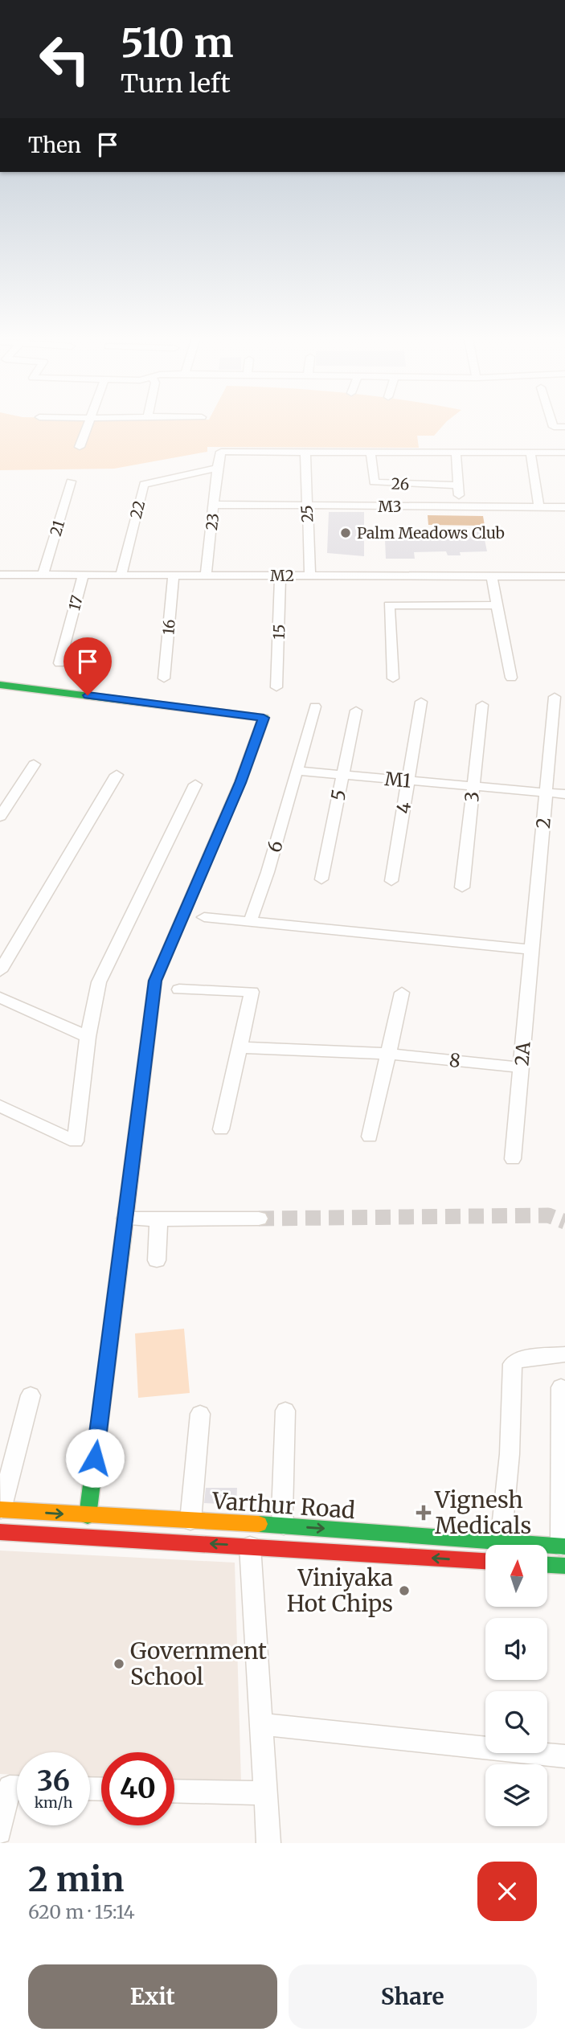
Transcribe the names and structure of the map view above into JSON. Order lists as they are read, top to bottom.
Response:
{
  "streets": {
    "street": [
      "26",
      "M3",
      "22",
      "25",
      "23",
      "21",
      "M2",
      "17",
      "16",
      "15",
      "M1",
      "5",
      "3",
      "4",
      "2",
      "6",
      "2A",
      "8",
      "Varthur Road"
    ]
  },
  "crossings": [
    ["M3", "25"],
    ["M3", "23"],
    ["22", "23"],
    ["22", "M2"],
    ["25", "M2"],
    ["23", "M2"],
    ["21", "M2"],
    ["M2", "17"],
    ["M2", "16"],
    ["M2", "15"],
    ["M1", "5"],
    ["M1", "3"],
    ["M1", "4"],
    ["M1", "2"],
    ["M1", "6"],
    ["2", "2A"],
    ["2A", "8"]
  ],
  "places": {
    "other": ["Palm Meadows Club", "Viniyaka Hot Chips", "Government School"],
    "health": ["Vignesh Medicals"]
  },
  "north": "top",
  "page": {
    "turn": ["510 m", "Turn left"],
    "then": "Then",
    "speed": "36 km/h",
    "limit": "40",
    "heading": ["2 min", "620 m · 15:14"],
    "buttons": ["Exit", "Share"]
  }
}
